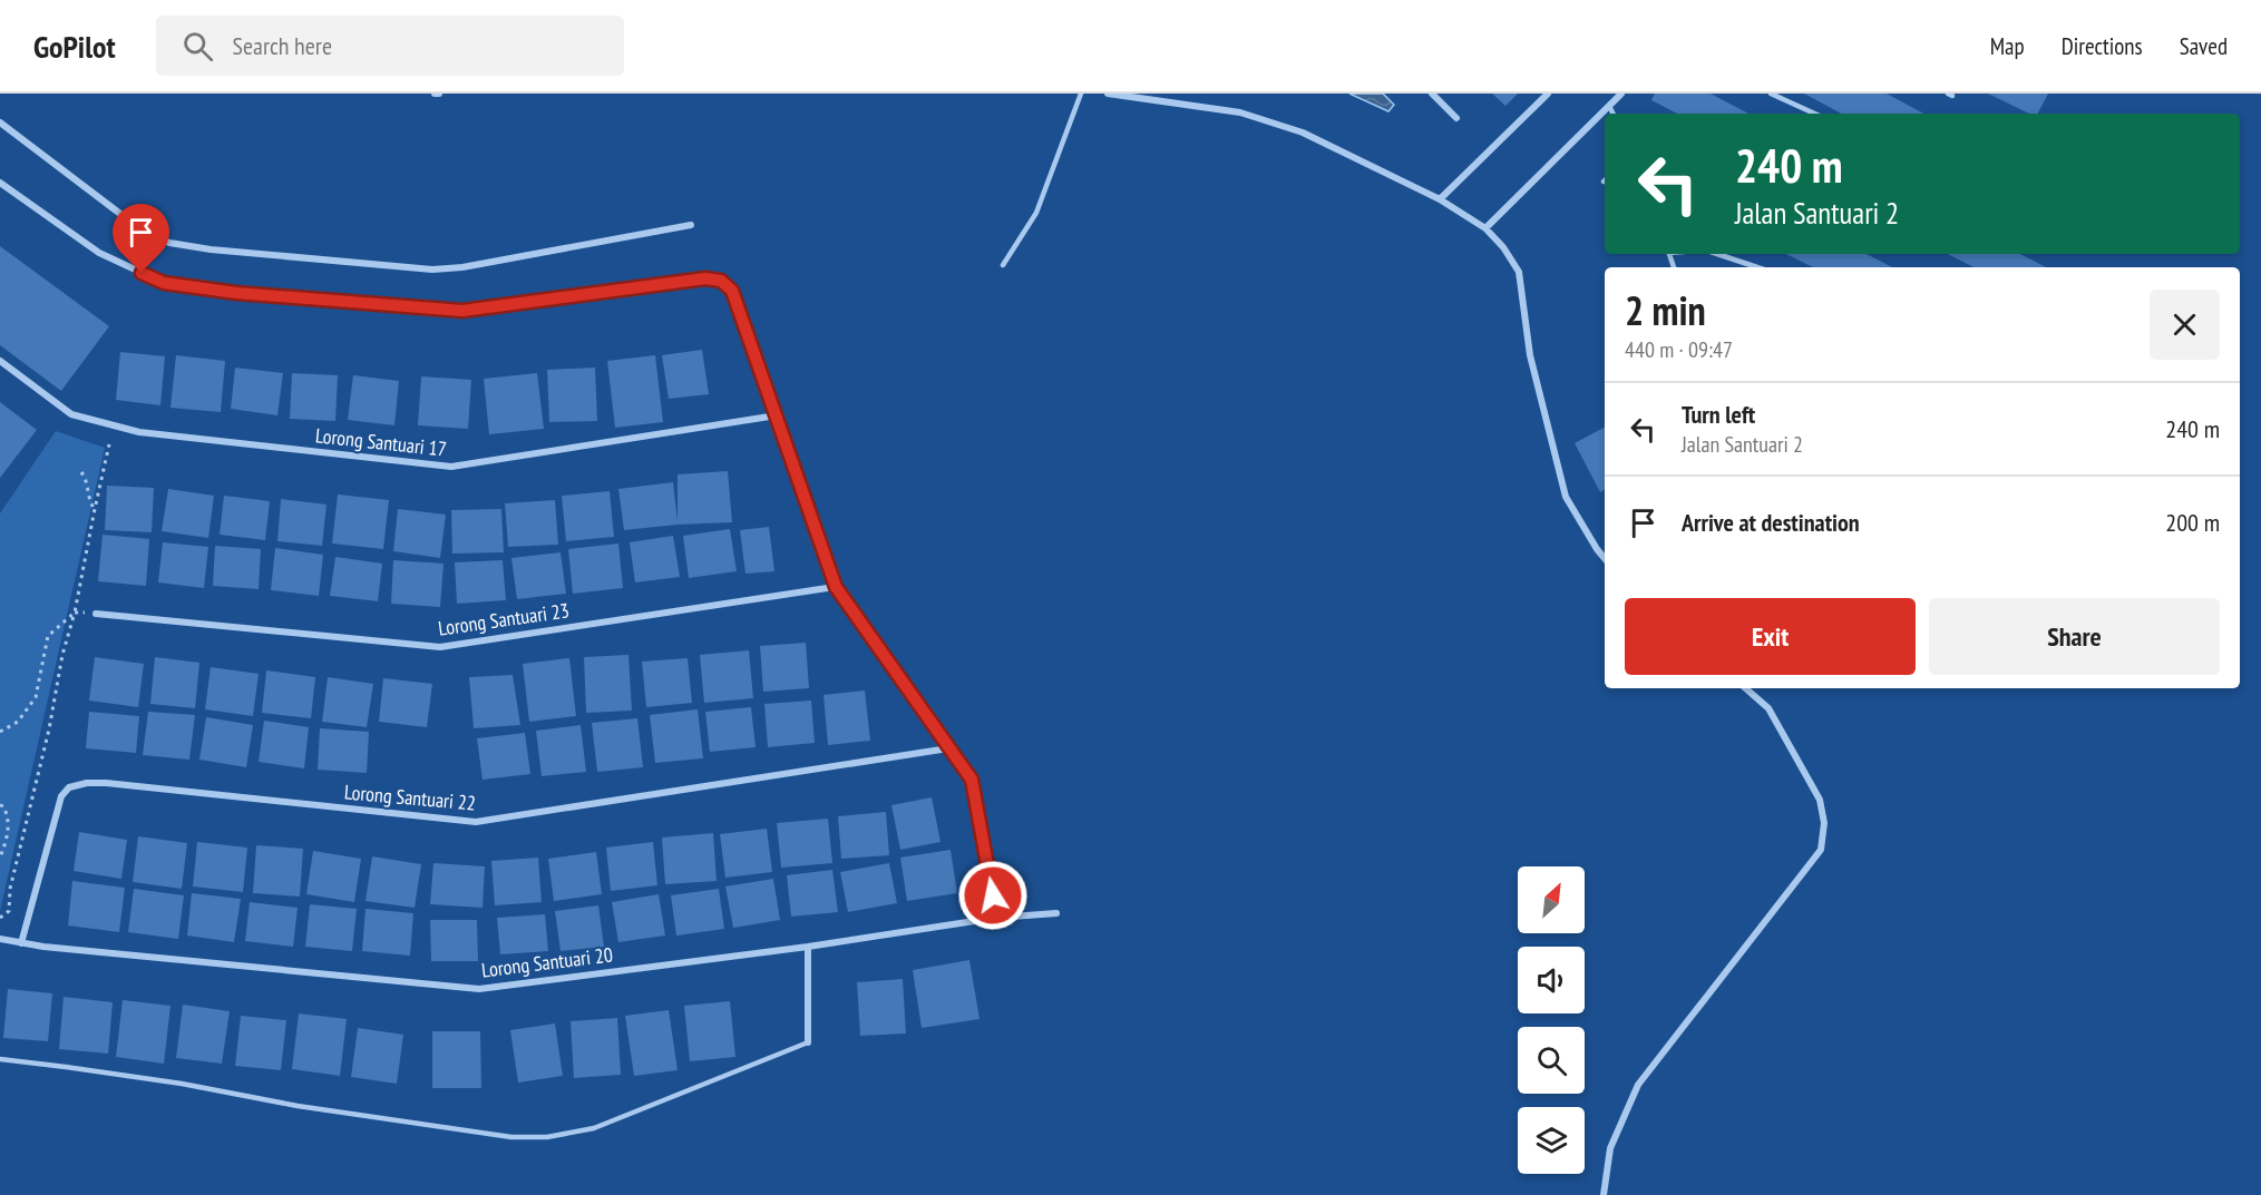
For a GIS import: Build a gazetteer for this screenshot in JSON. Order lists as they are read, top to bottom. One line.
{"streets":{"street":["Lorong Santuari 17","Lorong Santuari 23","Lorong Santuari 22","Lorong Santuari 20"]},"crossings":[["Lorong Santuari 22","Lorong Santuari 20"]],"north":"top right","page":{"header":"GoPilot","search":"Search here","nav":["Map","Directions","Saved"],"turn":["240 m","Jalan Santuari 2"],"heading":["2 min","440 m · 09:47"],"list":[{"name":"Turn left","note":"Jalan Santuari 2","value":"240 m"},{"name":"Arrive at destination","value":"200 m"}],"buttons":["Exit","Share"]}}
